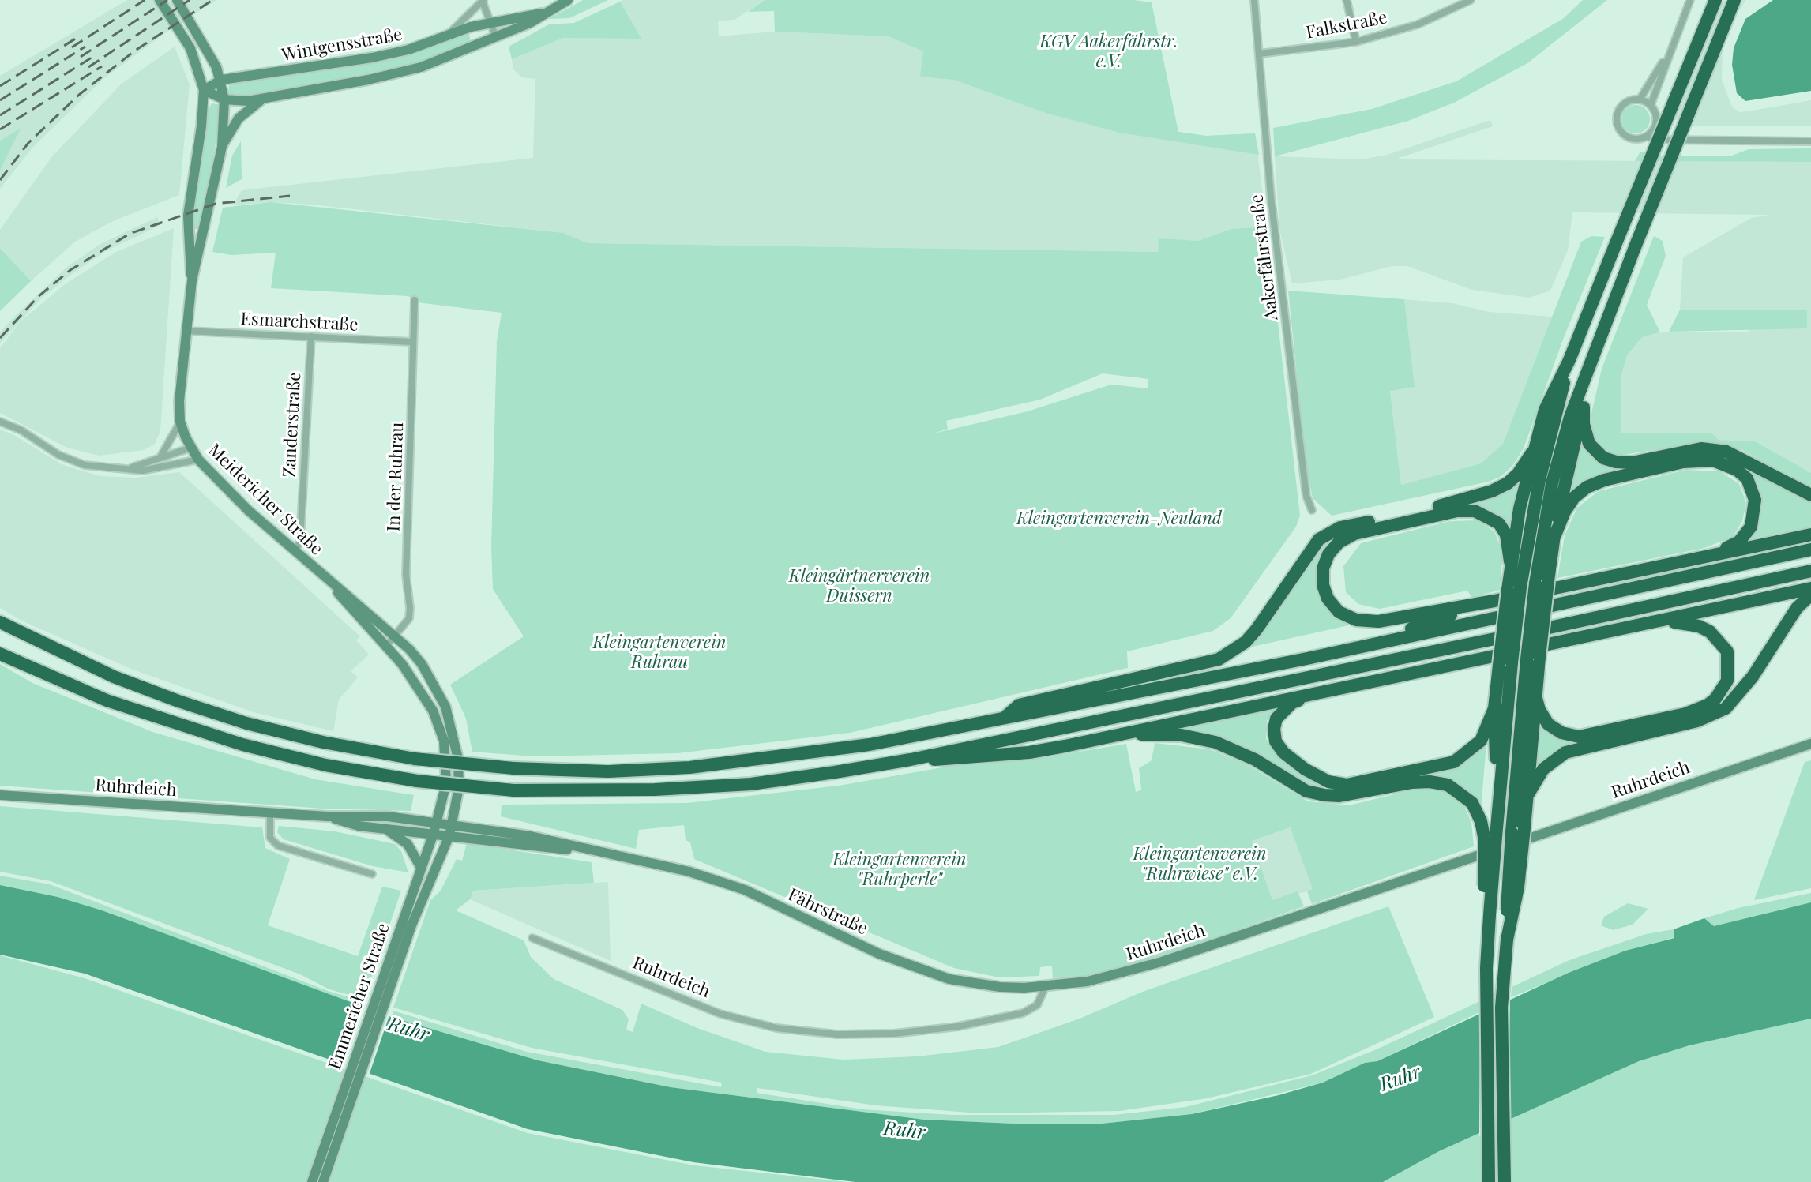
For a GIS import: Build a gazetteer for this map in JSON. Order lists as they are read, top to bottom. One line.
{"streets":{"main road":["Wintgensstraße","Meidericher Straße","Ruhrdeich","Fährstraße","Emmericher Straße"],"street":["Falkstraße","Aakerfährstraße","Esmarchstraße","Zanderstraße","In der Ruhrau"]},"crossings":[["Falkstraße","Aakerfährstraße"],["Wintgensstraße","Meidericher Straße"],["Esmarchstraße","Zanderstraße"],["Esmarchstraße","In der Ruhrau"],["Esmarchstraße","Meidericher Straße"],["Zanderstraße","Meidericher Straße"],["In der Ruhrau","Meidericher Straße"],["Meidericher Straße","Ruhrdeich"],["Meidericher Straße","Emmericher Straße"],["Ruhrdeich","Fährstraße"],["Ruhrdeich","Emmericher Straße"]],"water":["Ruhr"],"parks":["KGV Aakerfährstr. e.V.","Kleingartenverein-Neuland","Kleingärtnerverein Duissern","Kleingartenverein Ruhrau","Kleingartenverein \"Ruhrwiese\" e.V.","Kleingartenverein \"Ruhrperle\""]}
